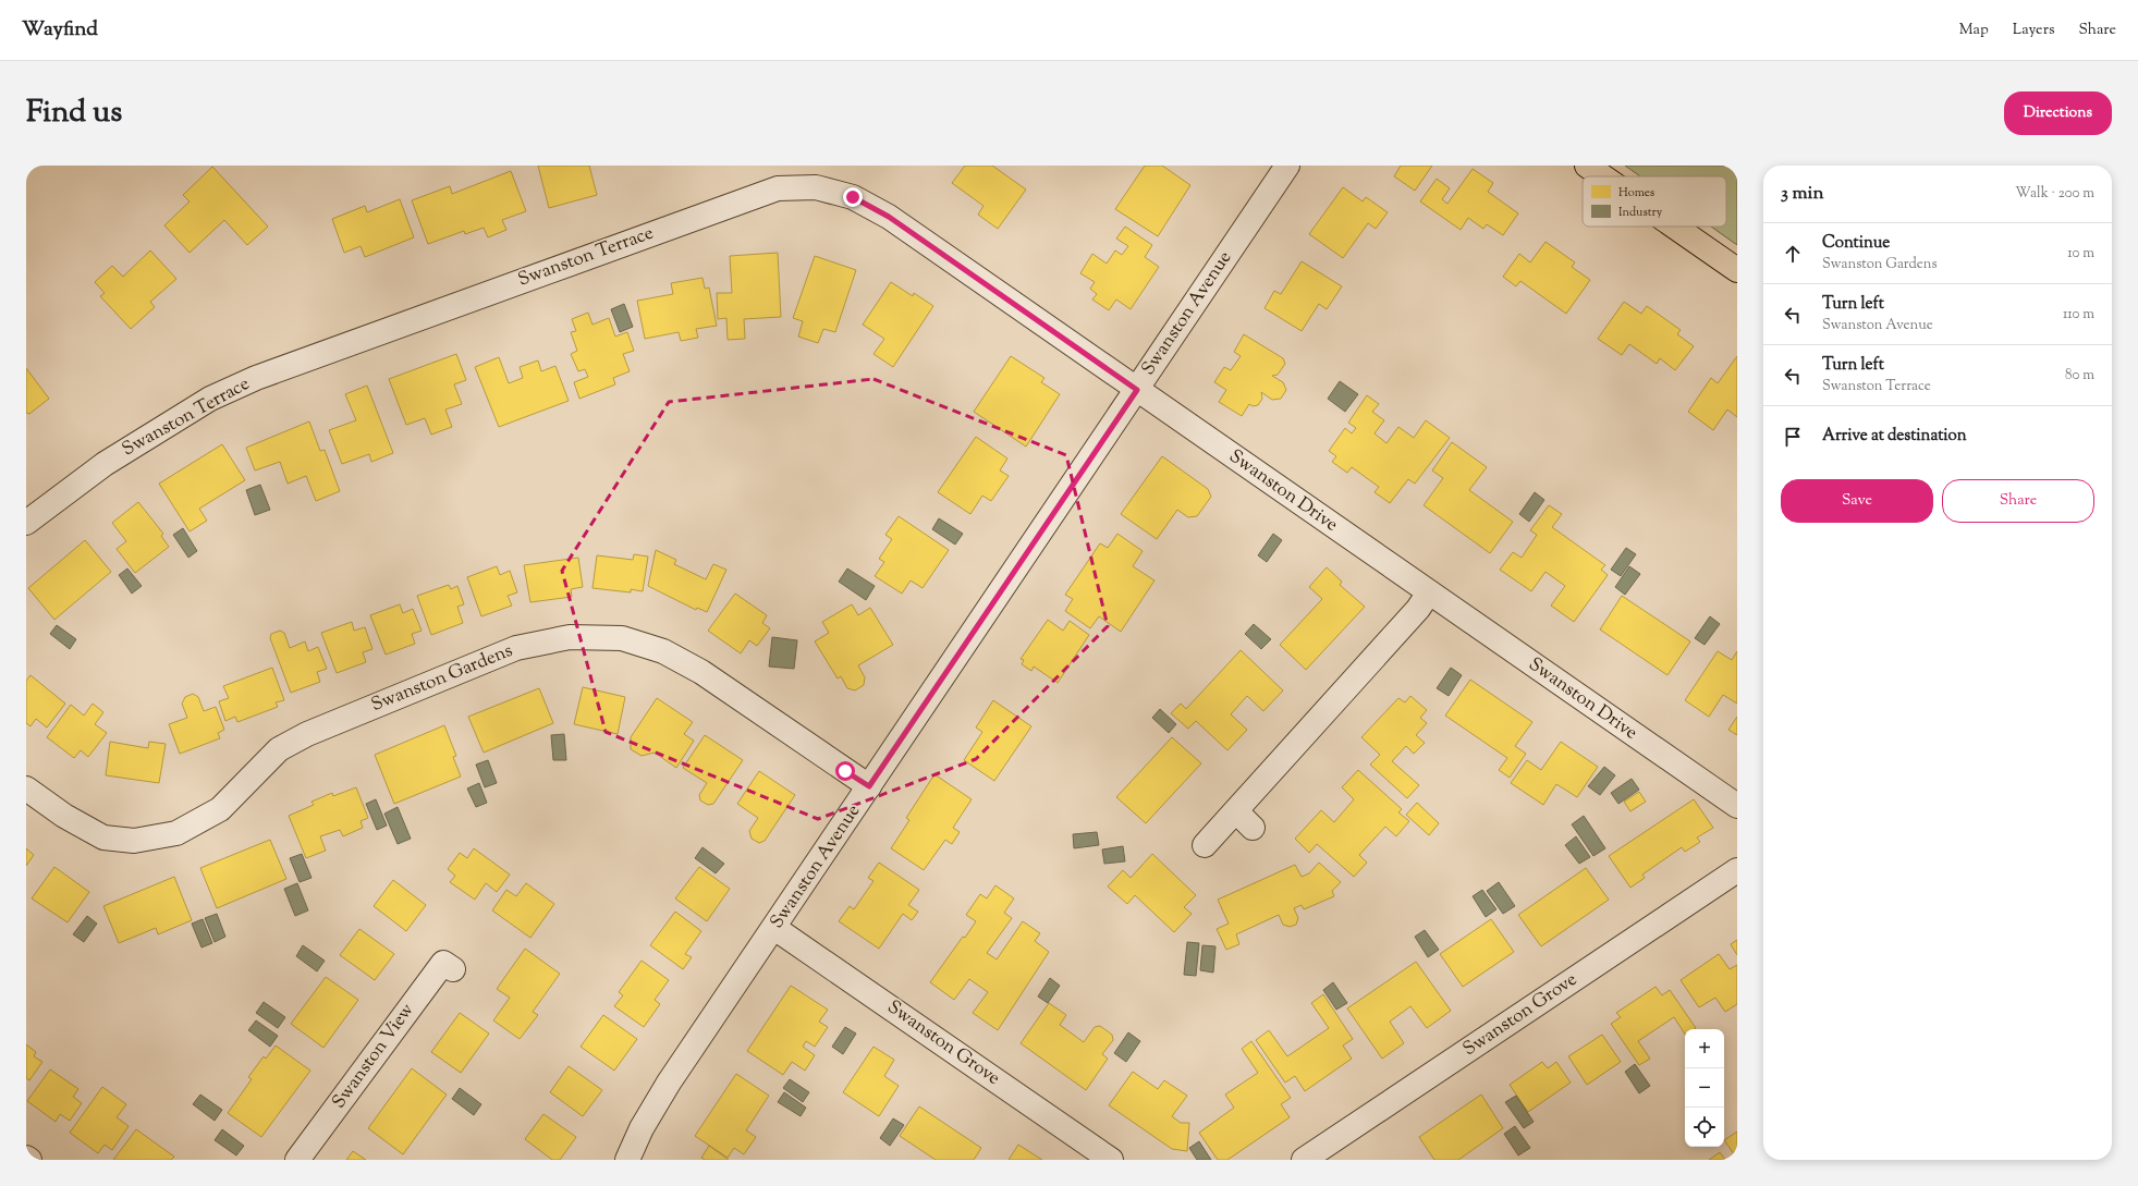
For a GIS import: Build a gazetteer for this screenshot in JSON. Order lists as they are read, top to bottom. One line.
{"streets":{"street":["Swanston Terrace","Swanston Avenue","Swanston Drive","Swanston Gardens","Swanston Grove","Swanston View"]},"crossings":[["Swanston Terrace","Swanston Avenue"],["Swanston Terrace","Swanston Drive"],["Swanston Avenue","Swanston Drive"],["Swanston Avenue","Swanston Gardens"],["Swanston Avenue","Swanston Grove"]],"legend":["Homes","Industry"],"page":{"header":"Wayfind","nav":["Map","Layers","Share"],"title":"Find us","buttons":["Directions",["Save","Share"]],"heading":["3 min","Walk · 200 m"],"list":[["Continue","Swanston Gardens","10 m"],["Turn left","Swanston Avenue","110 m"],["Turn left","Swanston Terrace","80 m"],"Arrive at destination"],"map_buttons":["+","−"]}}
